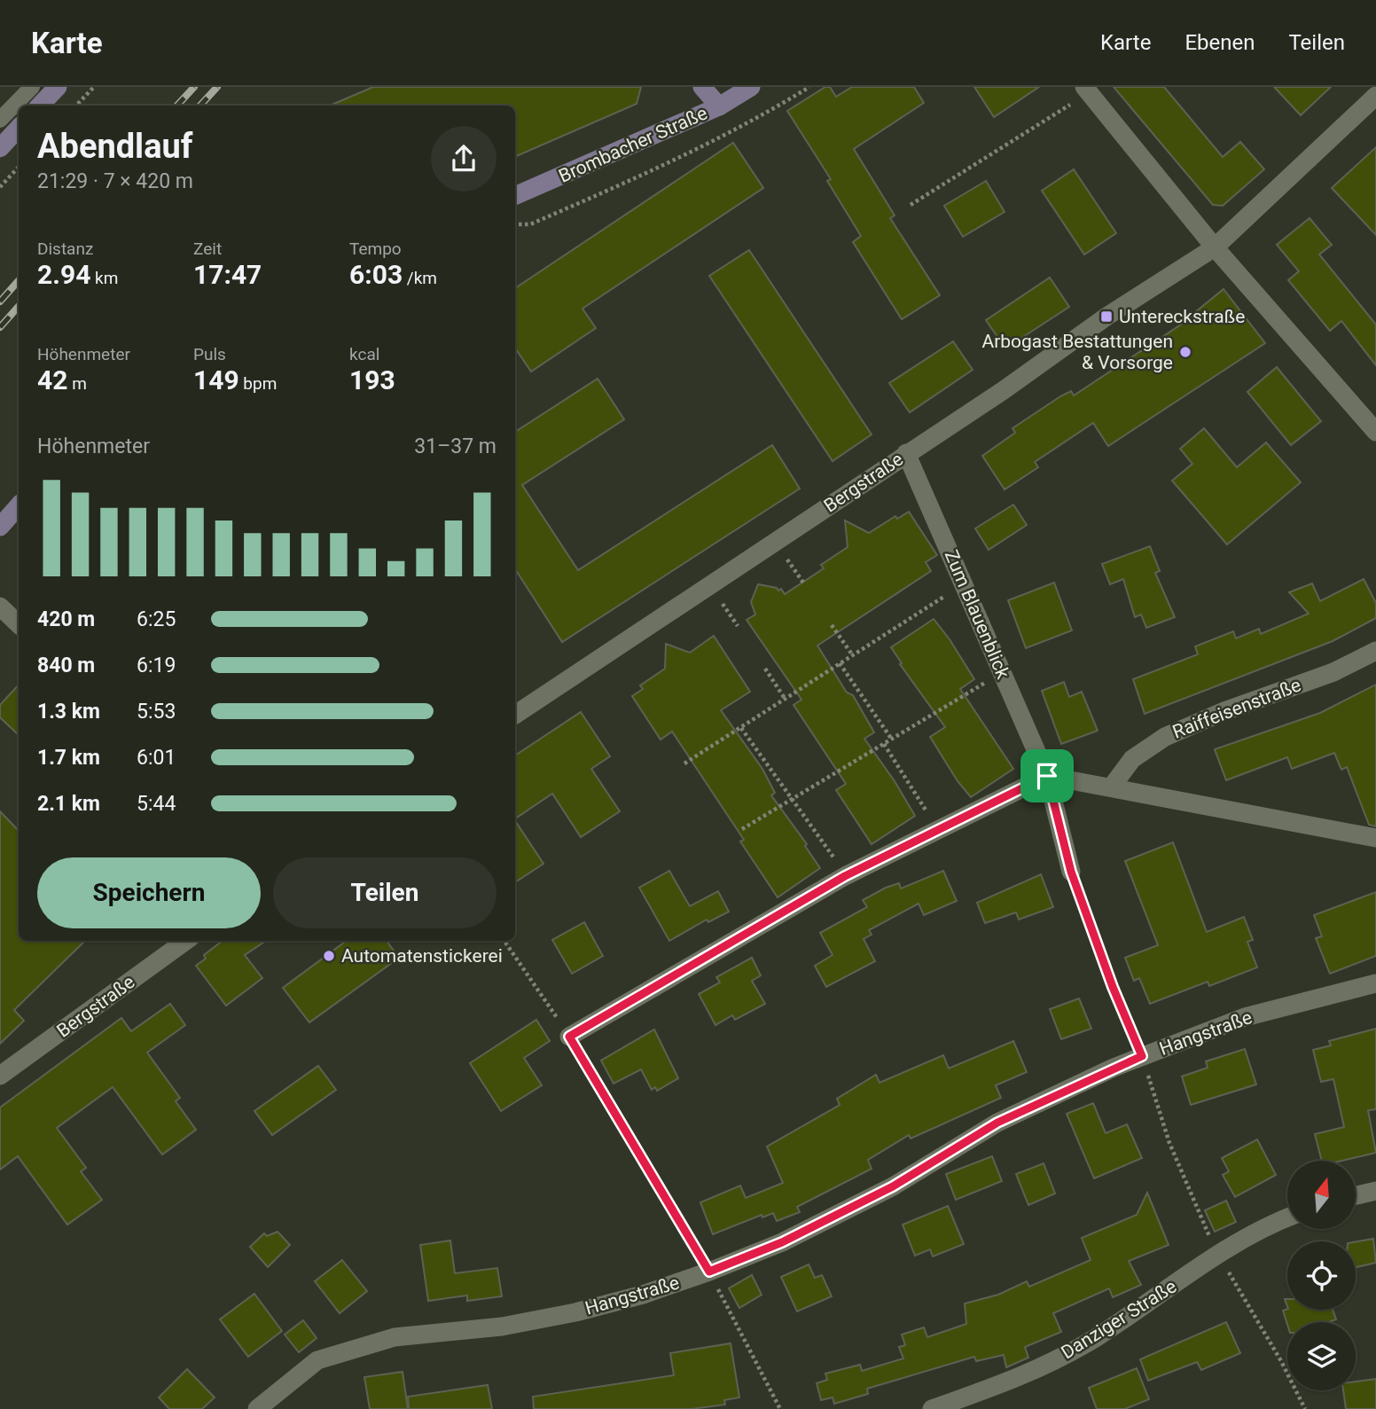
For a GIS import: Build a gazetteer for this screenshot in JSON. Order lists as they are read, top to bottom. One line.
{"streets":{"main road":["Brombacher Straße"],"street":["Bergstraße","Zum Blauenblick","Raiffeisenstraße","Hangstraße","Danziger Straße"]},"crossings":[["Bergstraße","Zum Blauenblick"]],"places":{"transit":["Untereckstraße"],"other":["Arbogast Bestattungen & Vorsorge","Automatenstickerei"]},"north":"top","page":{"header":"Karte","nav":["Karte","Ebenen","Teilen"],"heading":["Abendlauf","21:29 · 7 × 420 m"],"stats":[["Distanz","2.94 km"],["Zeit","17:47"],["Tempo","6:03 /km"],["Höhenmeter","42 m"],["Puls","149 bpm"],["kcal","193"]],"chart":["Höhenmeter","31–37 m"],"list":[{"name":"420 m","note":"6:25"},{"name":"840 m","note":"6:19"},{"name":"1.3 km","note":"5:53"},{"name":"1.7 km","note":"6:01"},{"name":"2.1 km","note":"5:44"}],"buttons":["Speichern","Teilen"]}}
